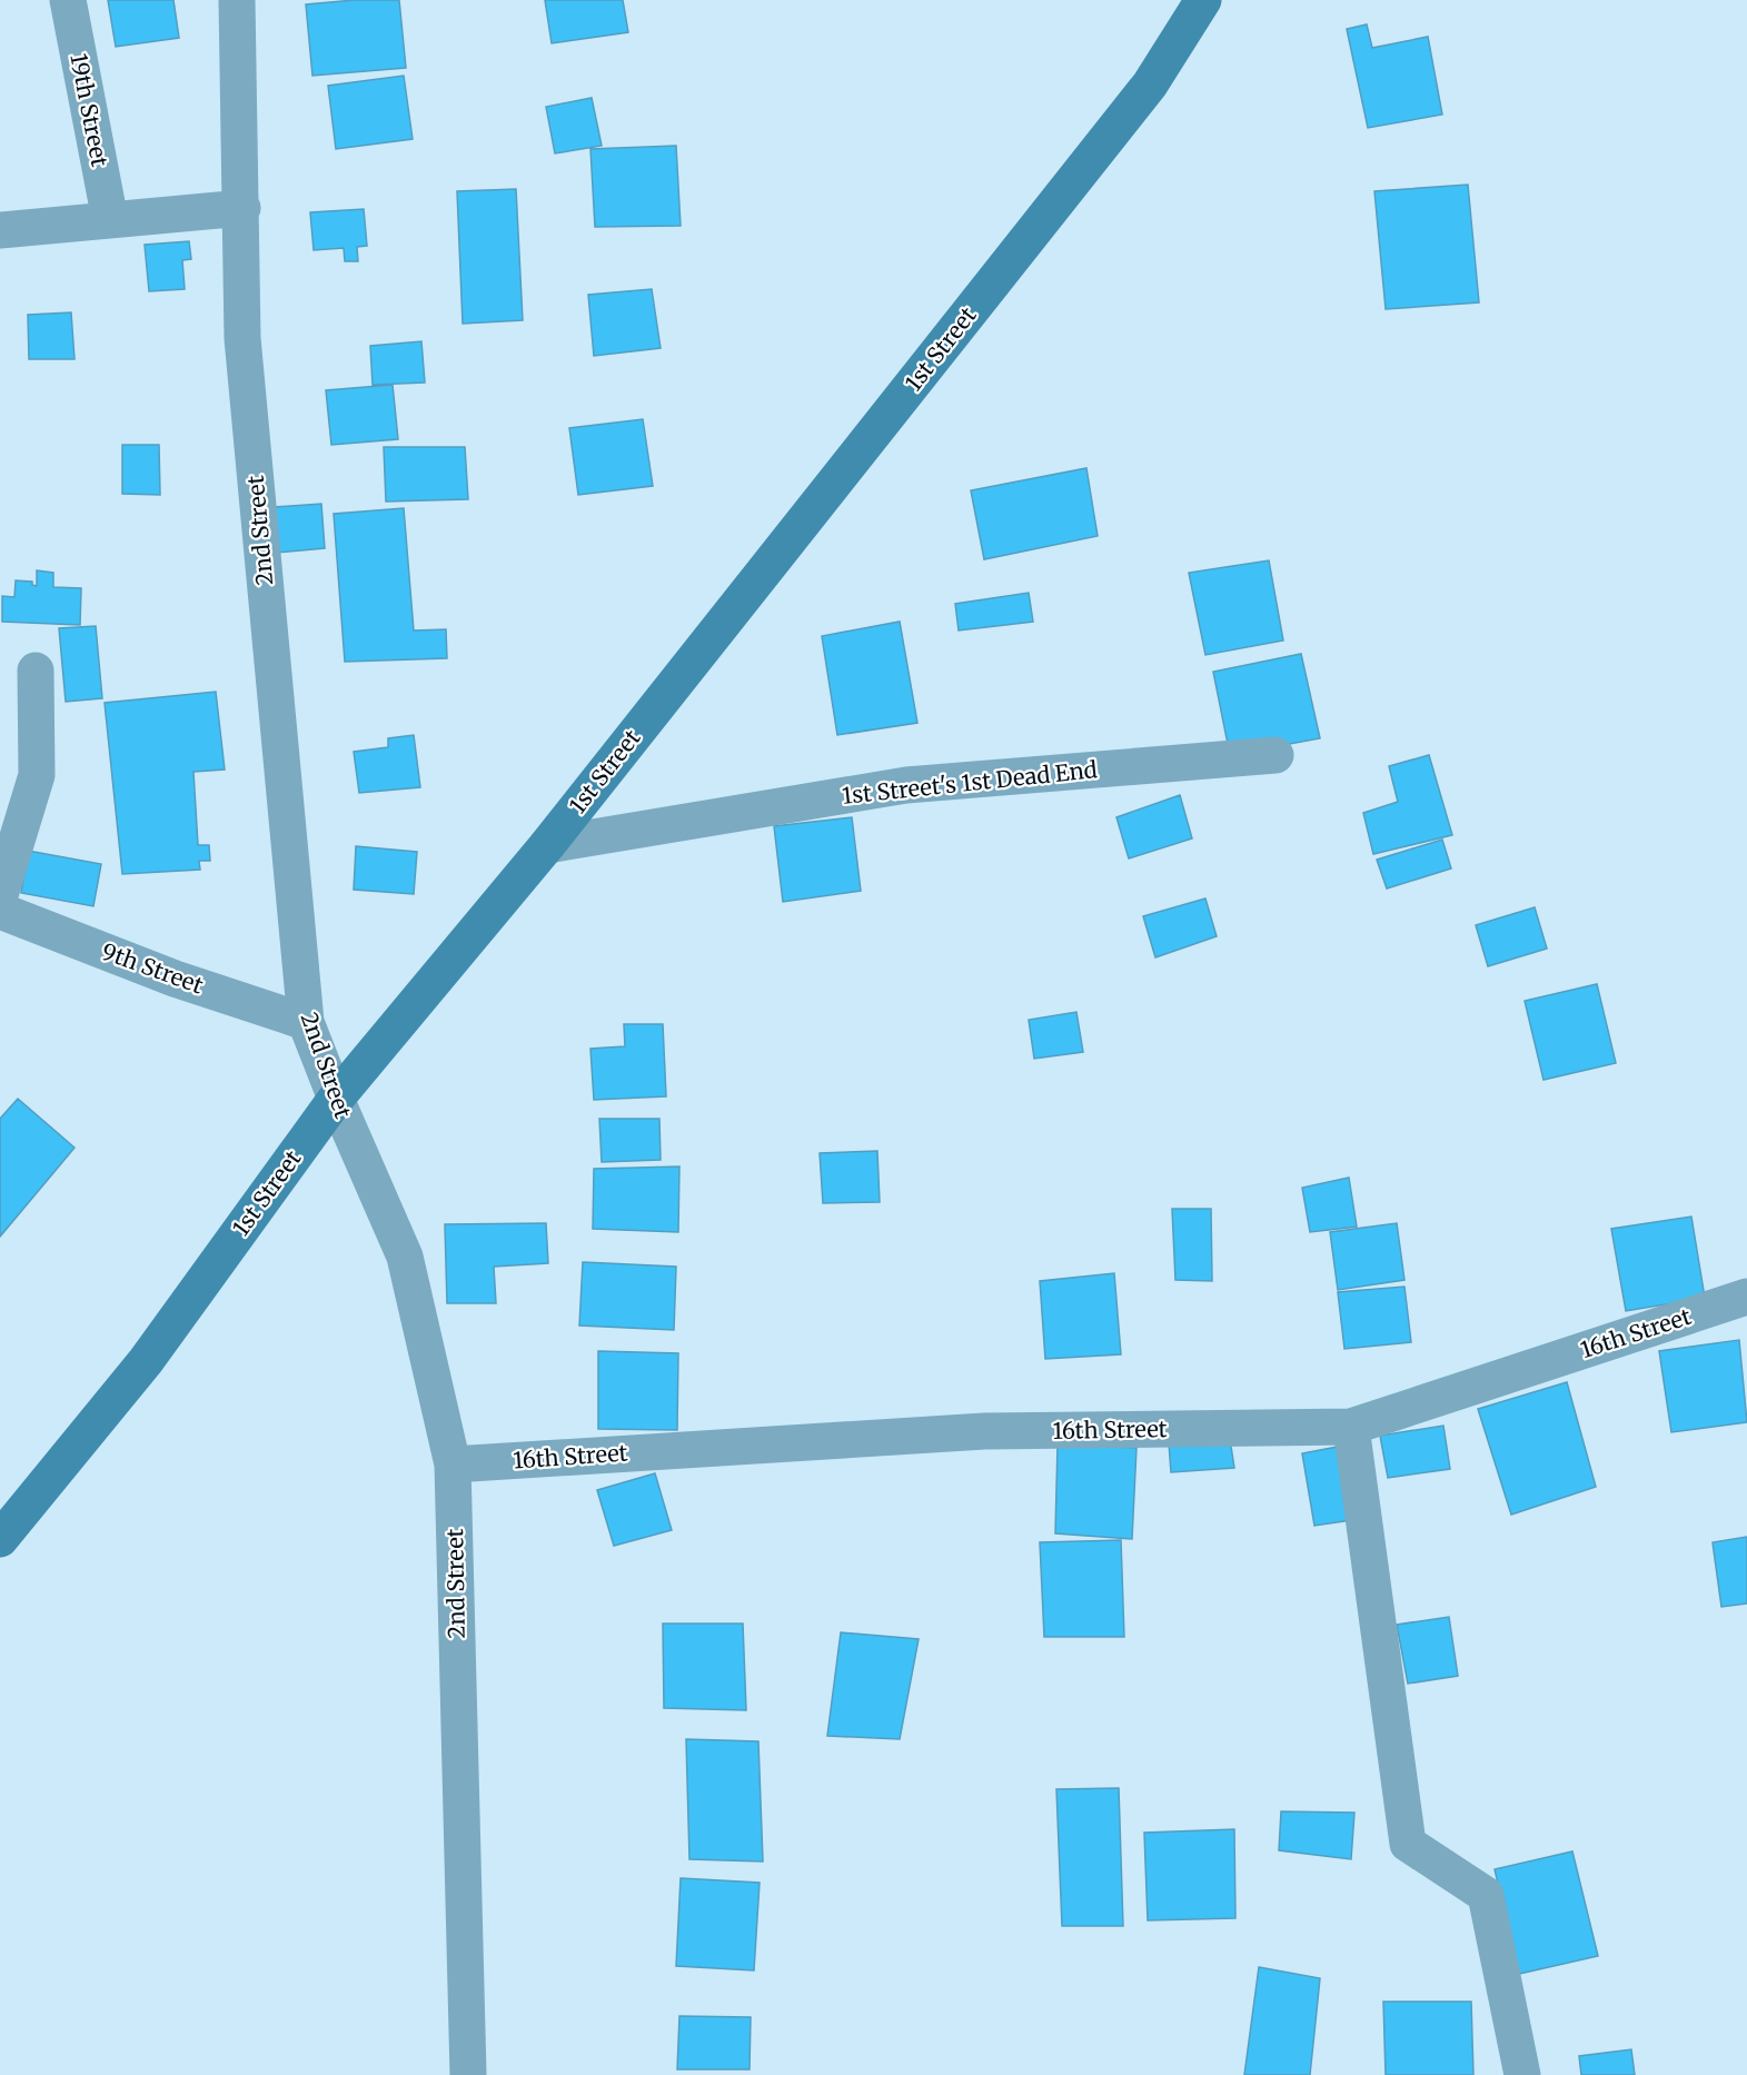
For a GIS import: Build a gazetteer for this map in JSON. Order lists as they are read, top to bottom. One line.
{"streets":{"main road":["1st Street"],"street":["19th Street","2nd Street","1st Street's 1st Dead End","9th Street","16th Street"]},"crossings":[["1st Street","2nd Street"],["1st Street","1st Street's 1st Dead End"],["2nd Street","9th Street"],["2nd Street","16th Street"]]}
